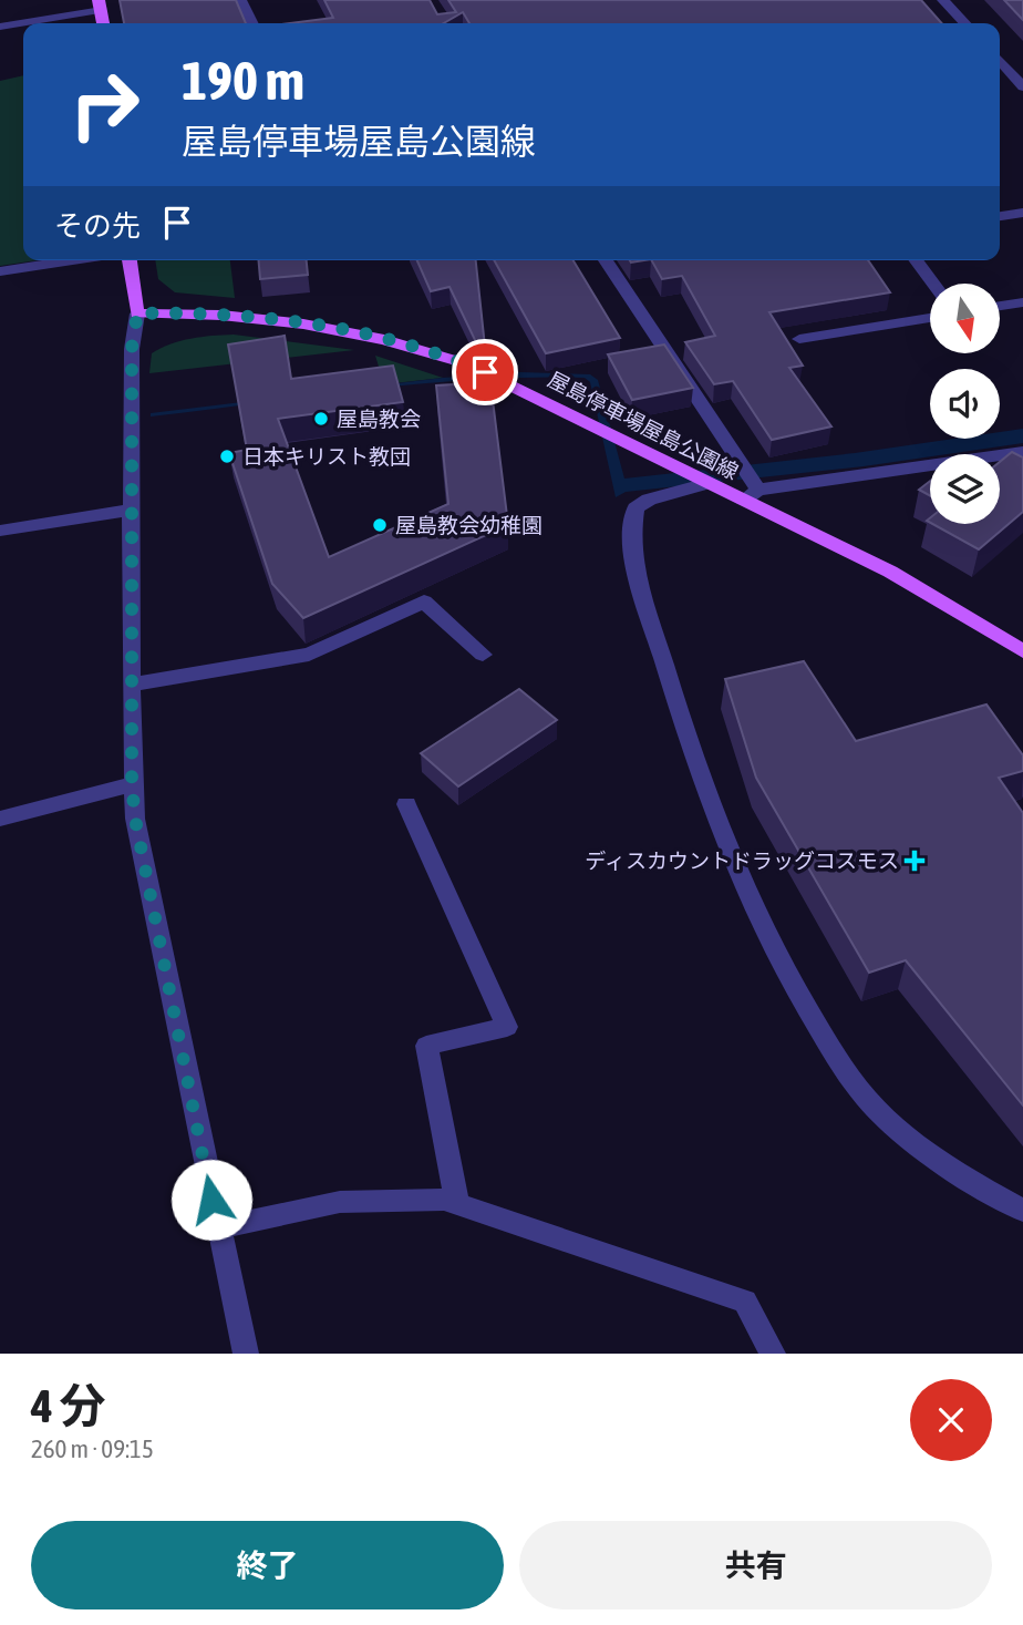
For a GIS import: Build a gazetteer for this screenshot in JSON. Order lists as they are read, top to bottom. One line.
{"streets":{"main road":["屋島停車場屋島公園線"]},"places":{"other":["屋島教会","日本キリスト教団","屋島教会幼稚園"],"health":["ディスカウントドラッグコスモス"]},"north":"bottom","page":{"turn":["190 m","屋島停車場屋島公園線"],"then":"その先","heading":["4 分","260 m · 09:15"],"buttons":["終了","共有"]}}
